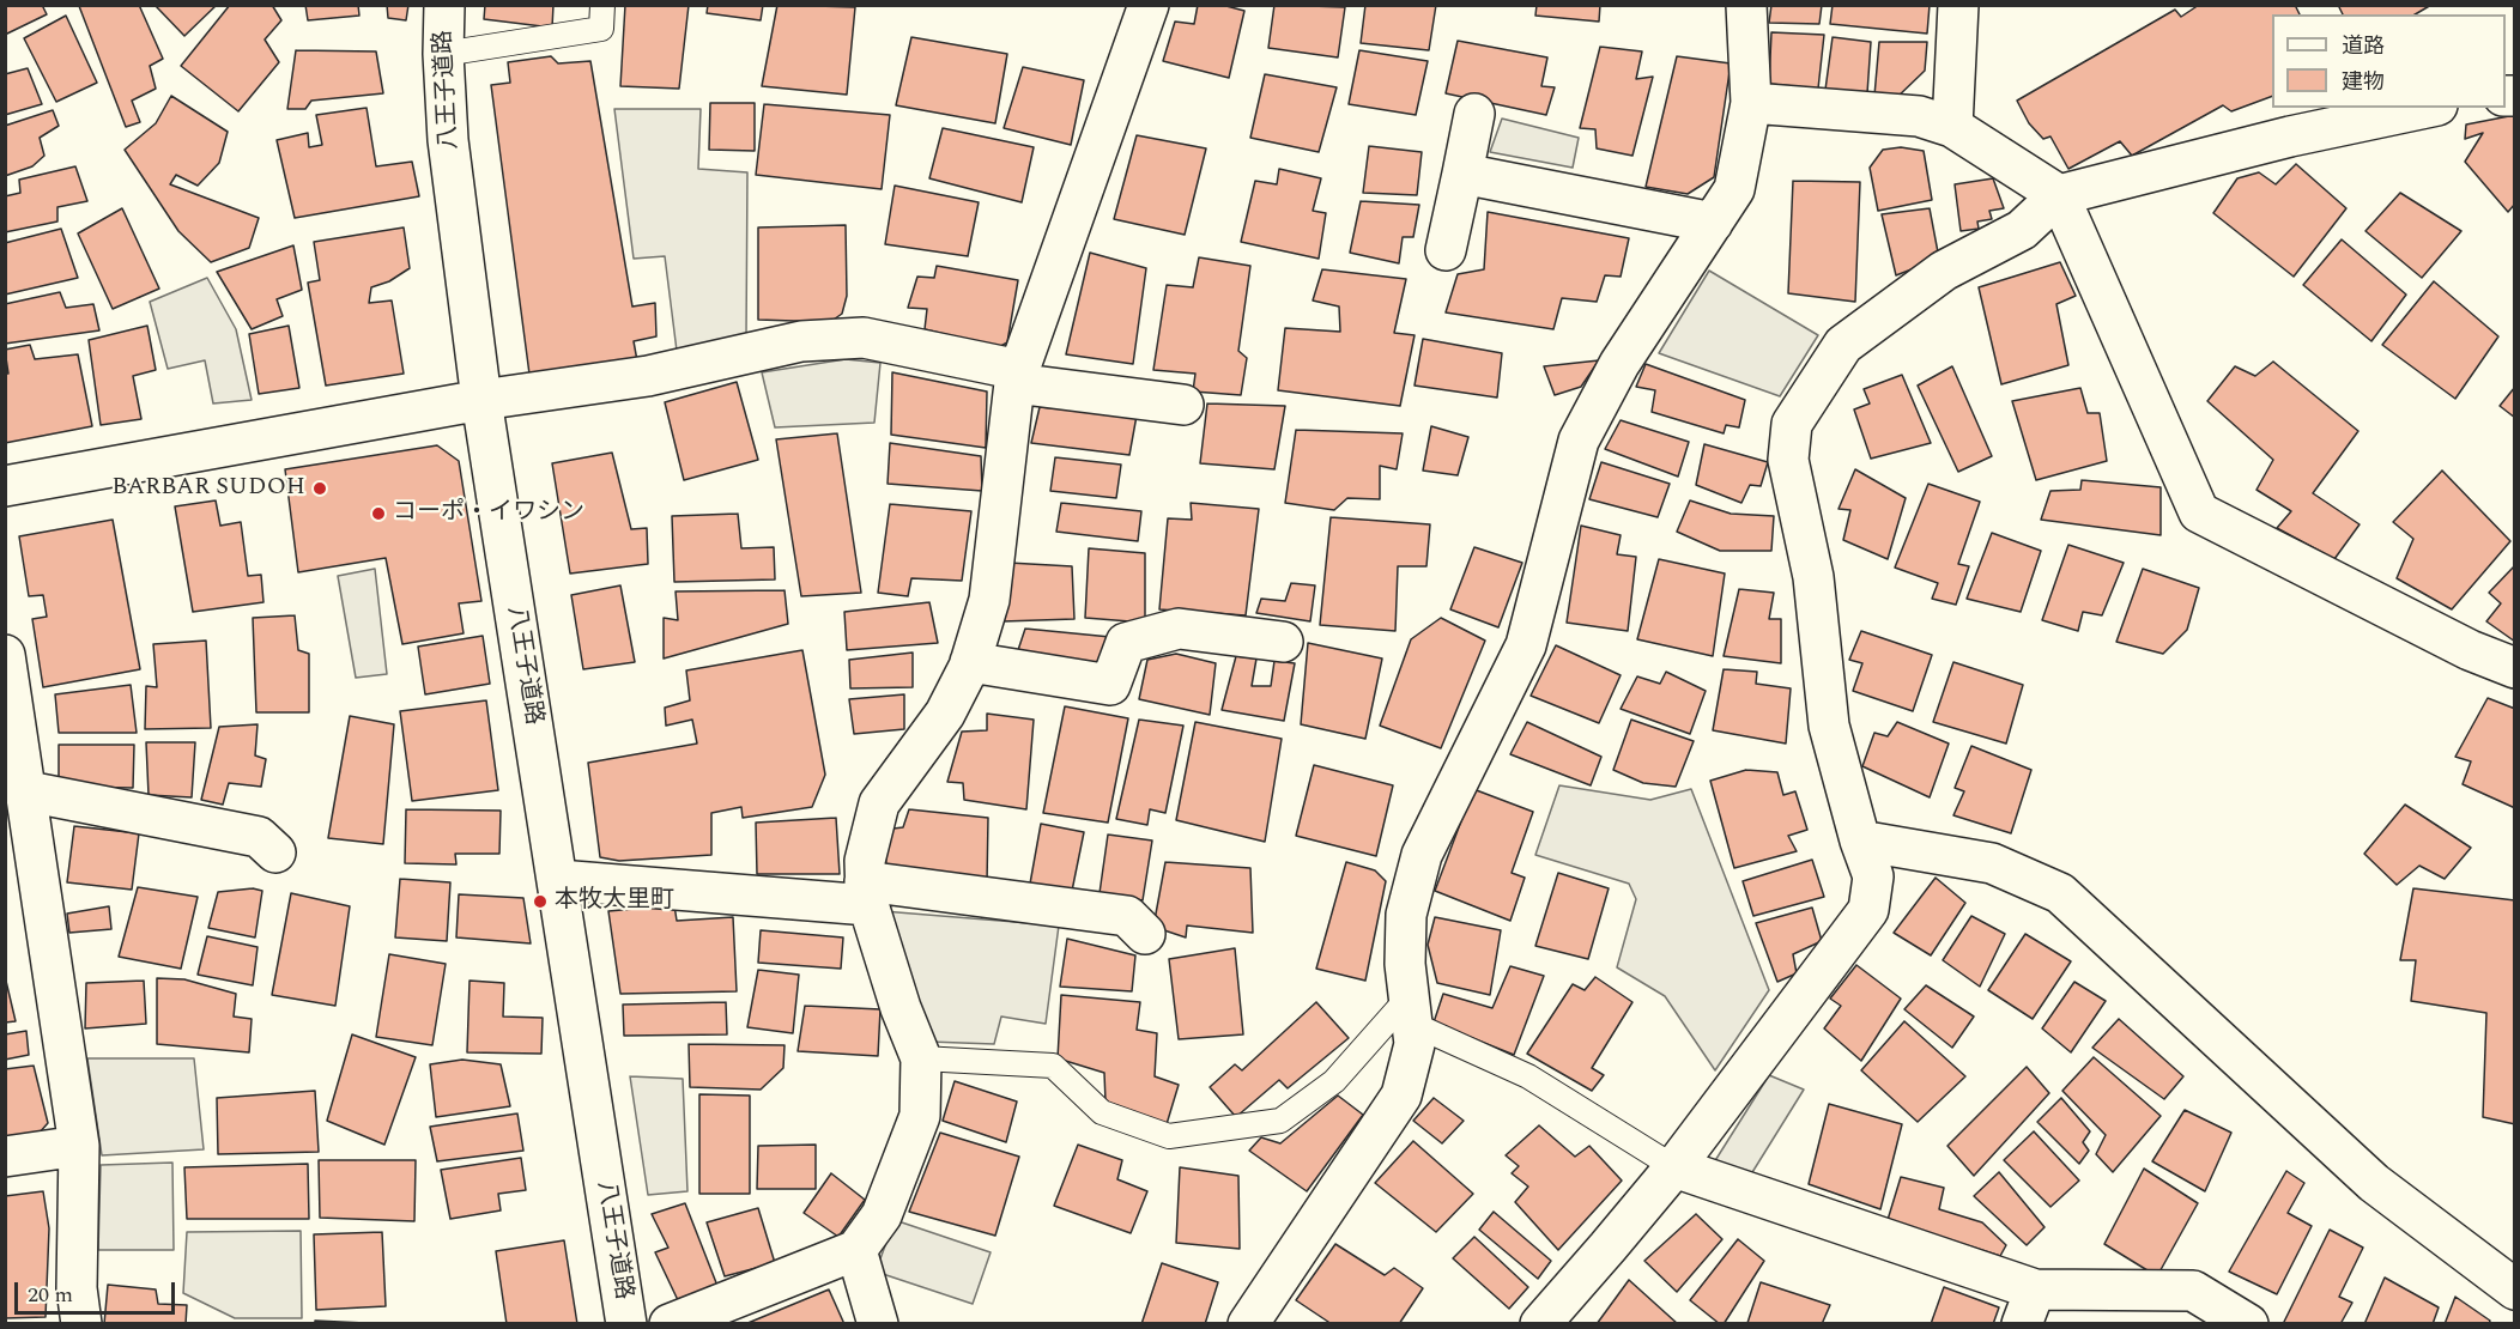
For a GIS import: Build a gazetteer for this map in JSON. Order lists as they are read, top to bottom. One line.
{"streets":{"street":["八王子道路"]},"places":["BARBAR SUDOH","コーポ・イワシン","本牧大里町"],"legend":["道路","建物"],"scale_bar":"20 m"}
